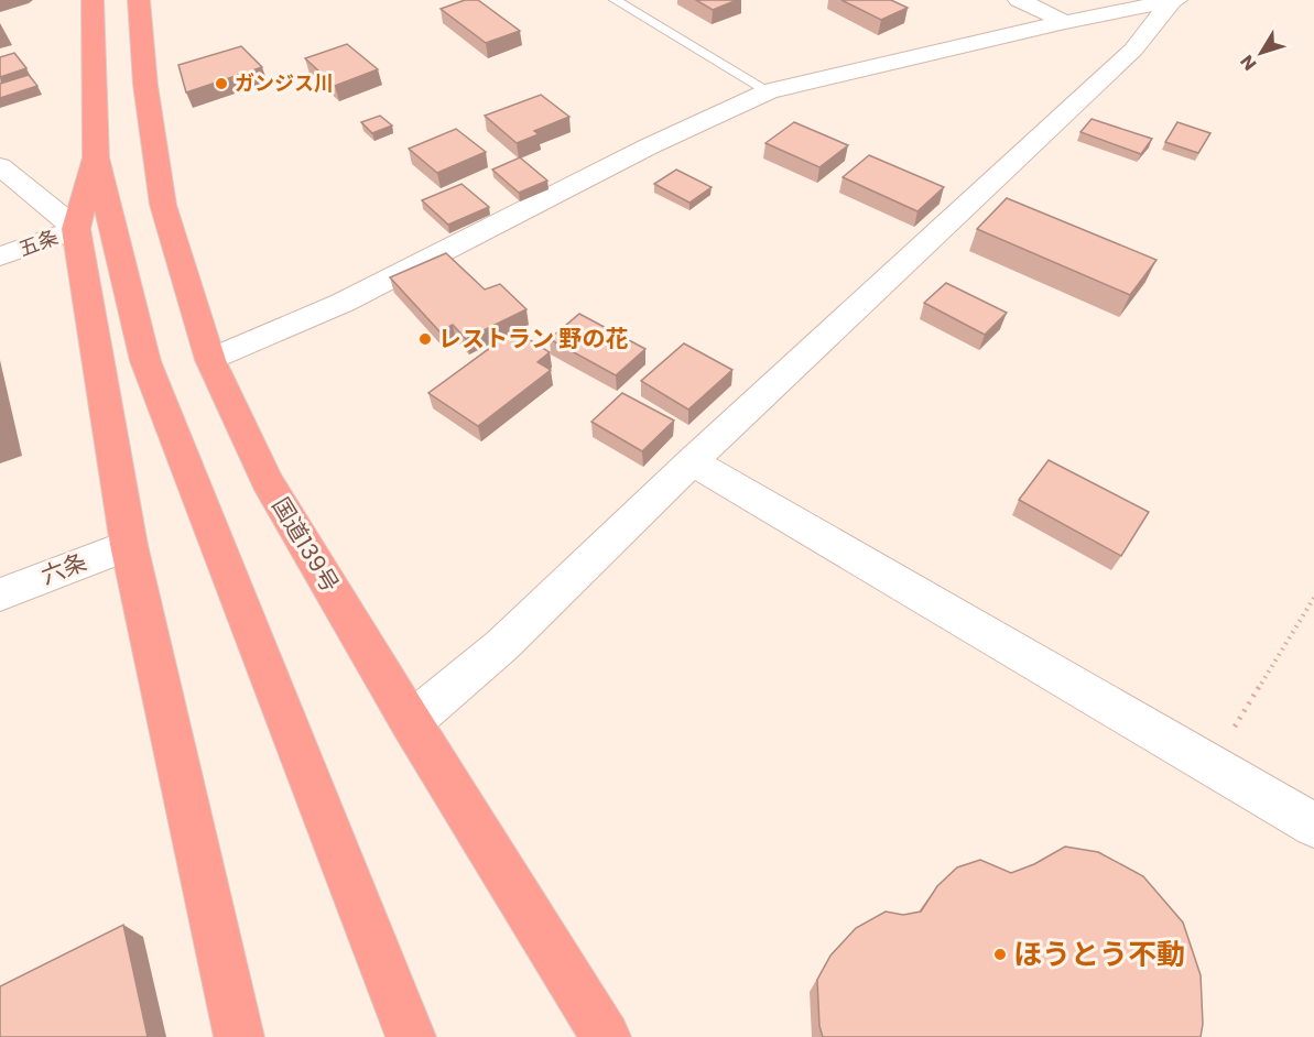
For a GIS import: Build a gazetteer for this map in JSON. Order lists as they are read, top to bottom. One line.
{"streets":{"highway":["国道139号"],"street":["五条","六条"]},"places":["ガンジス川","レストラン 野の花","ほうとう不動"],"north":"bottom left"}
